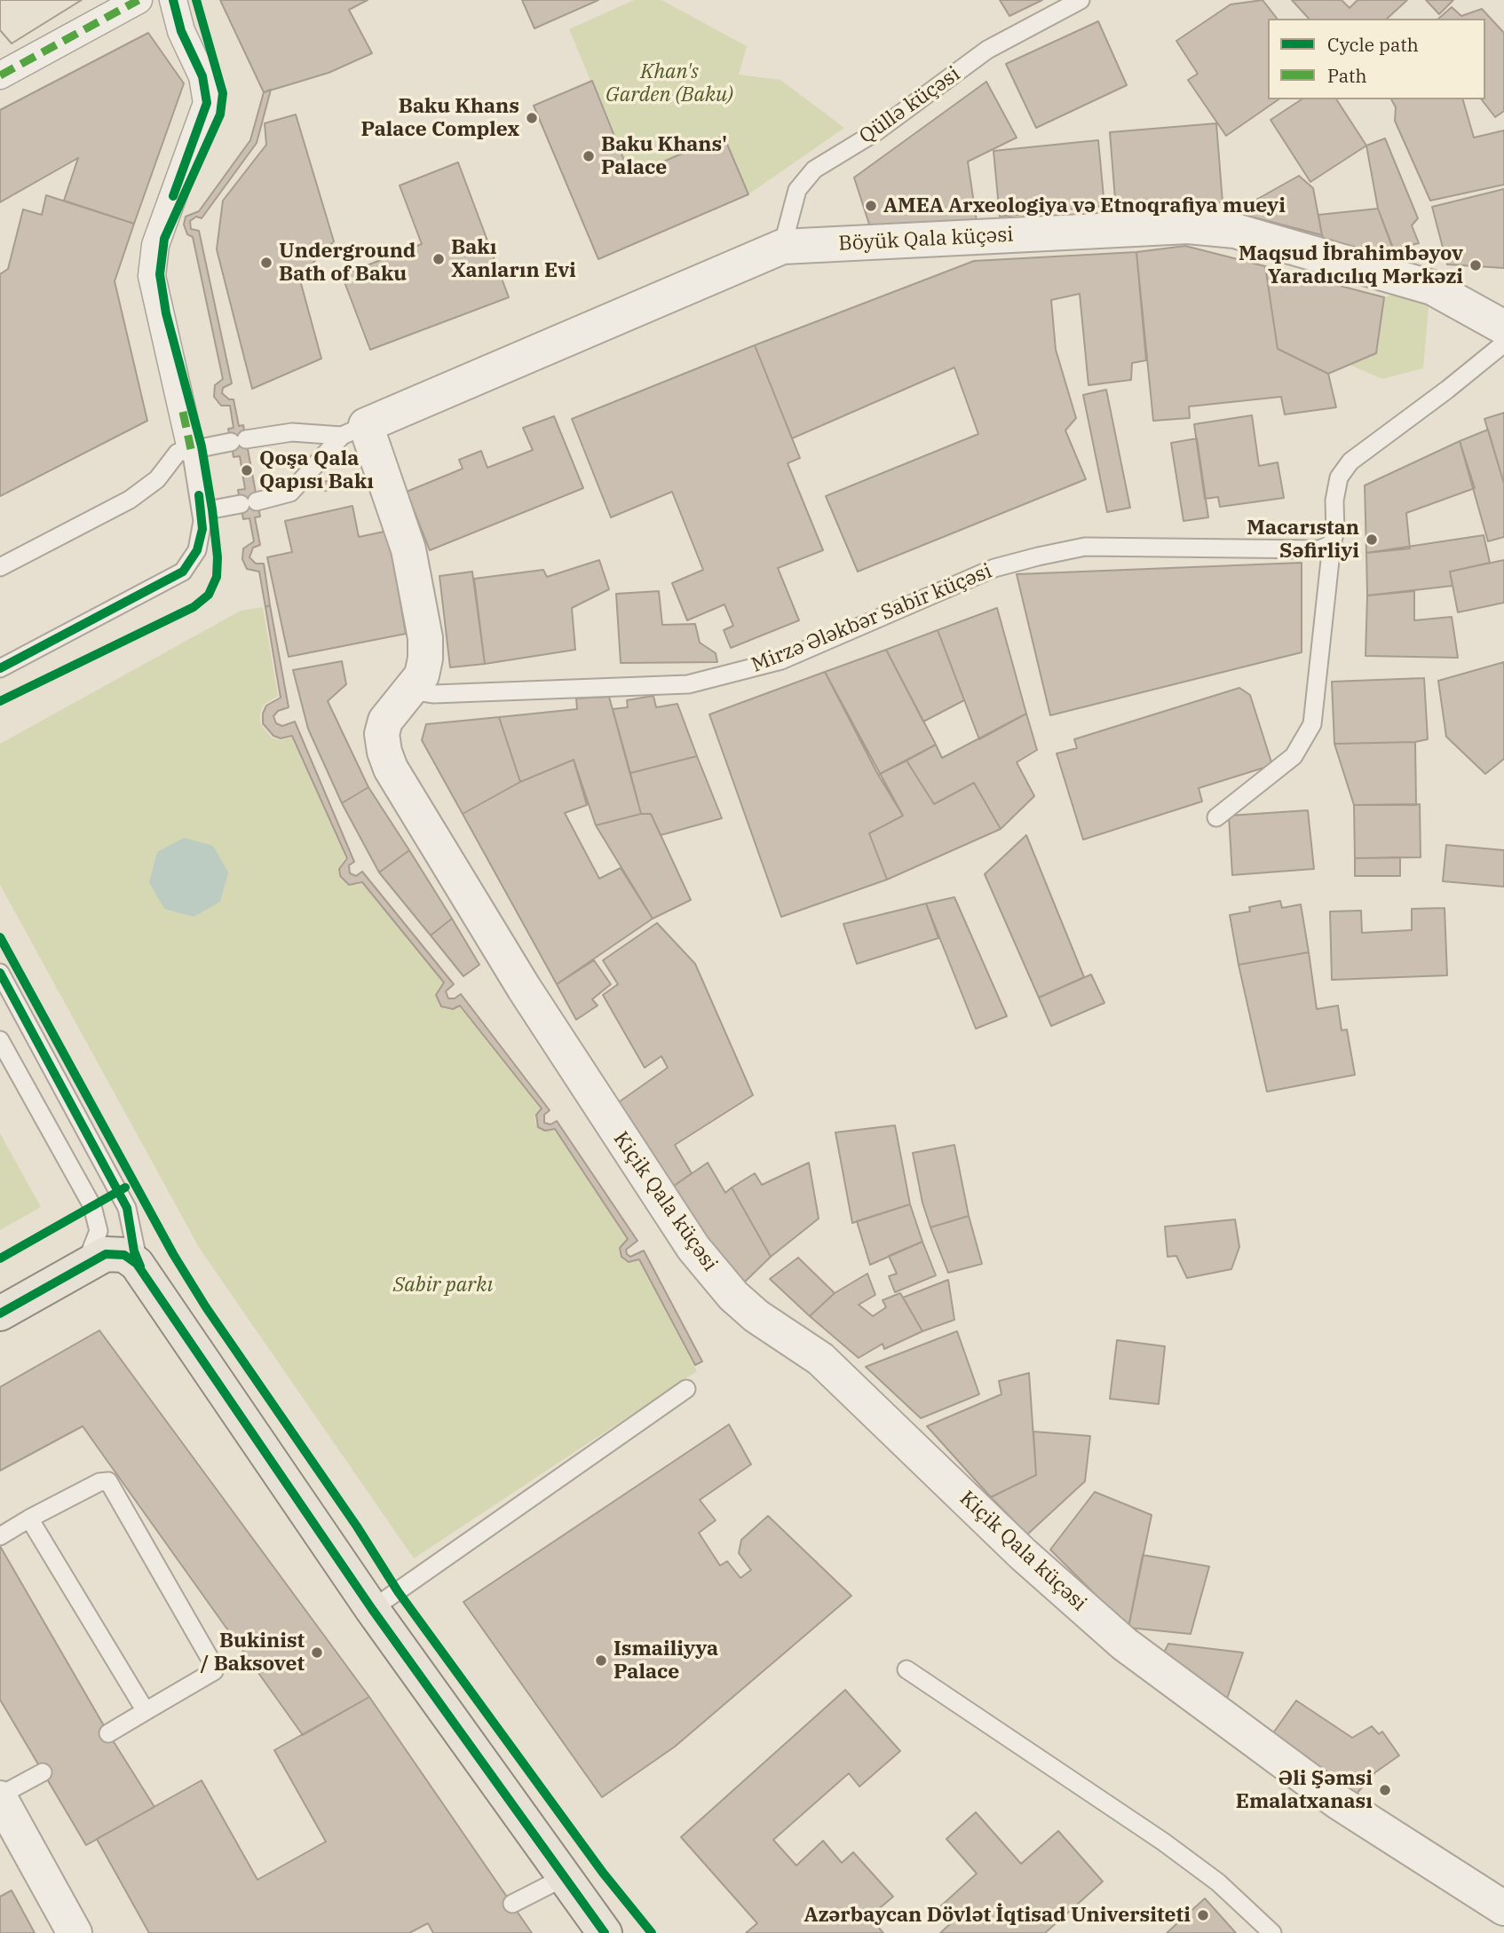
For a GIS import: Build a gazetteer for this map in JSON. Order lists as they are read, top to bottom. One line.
{"streets":{"street":["Böyük Qala küçəsi","Kiçik Qala küçəsi"],"lane":["Qüllə küçəsi","Mirzə Ələkbər Sabir küçəsi"]},"crossings":[["Qüllə küçəsi","Böyük Qala küçəsi"],["Böyük Qala küçəsi","Kiçik Qala küçəsi"],["Mirzə Ələkbər Sabir küçəsi","Kiçik Qala küçəsi"]],"parks":["Khan's Garden (Baku)","Sabir parkı"],"places":["Baku Khans Palace Complex","Baku Khans' Palace","AMEA Arxeologiya və Etnoqrafiya mueyi","Bakı Xanların Evi","Underground Bath of Baku","Maqsud İbrahimbəyov Yaradıcılıq Mərkəzi","Qoşa Qala Qapısı Bakı","Macarıstan Səfirliyi","Bukinist / Baksovet","Ismailiyya Palace","Əli Şəmsi Emalatxanası","Azərbaycan Dövlət İqtisad Universiteti"],"legend":["Cycle path","Path"]}
